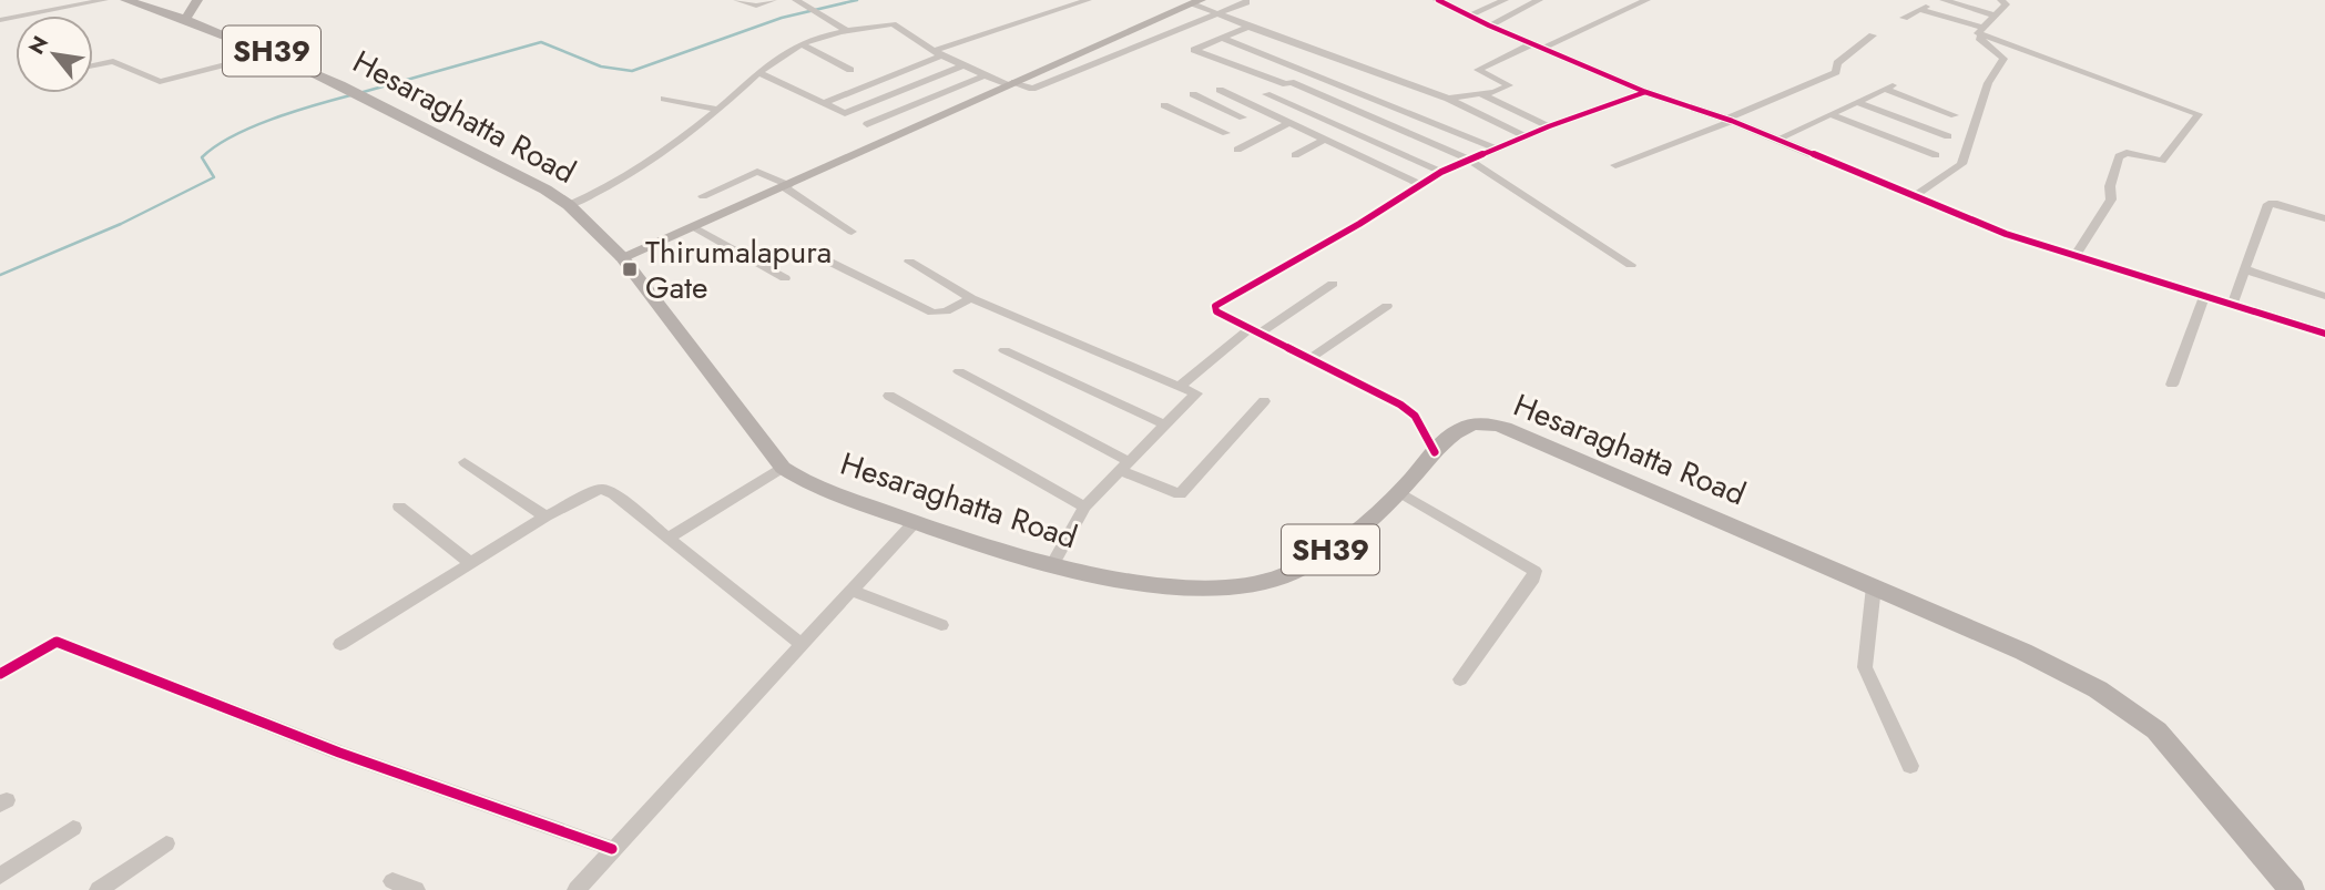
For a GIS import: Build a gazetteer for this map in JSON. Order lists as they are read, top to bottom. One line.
{"streets":{"main road":["SH39","Hesaraghatta Road"]},"places":{"transit":["Thirumalapura Gate"]},"north":"top left"}
